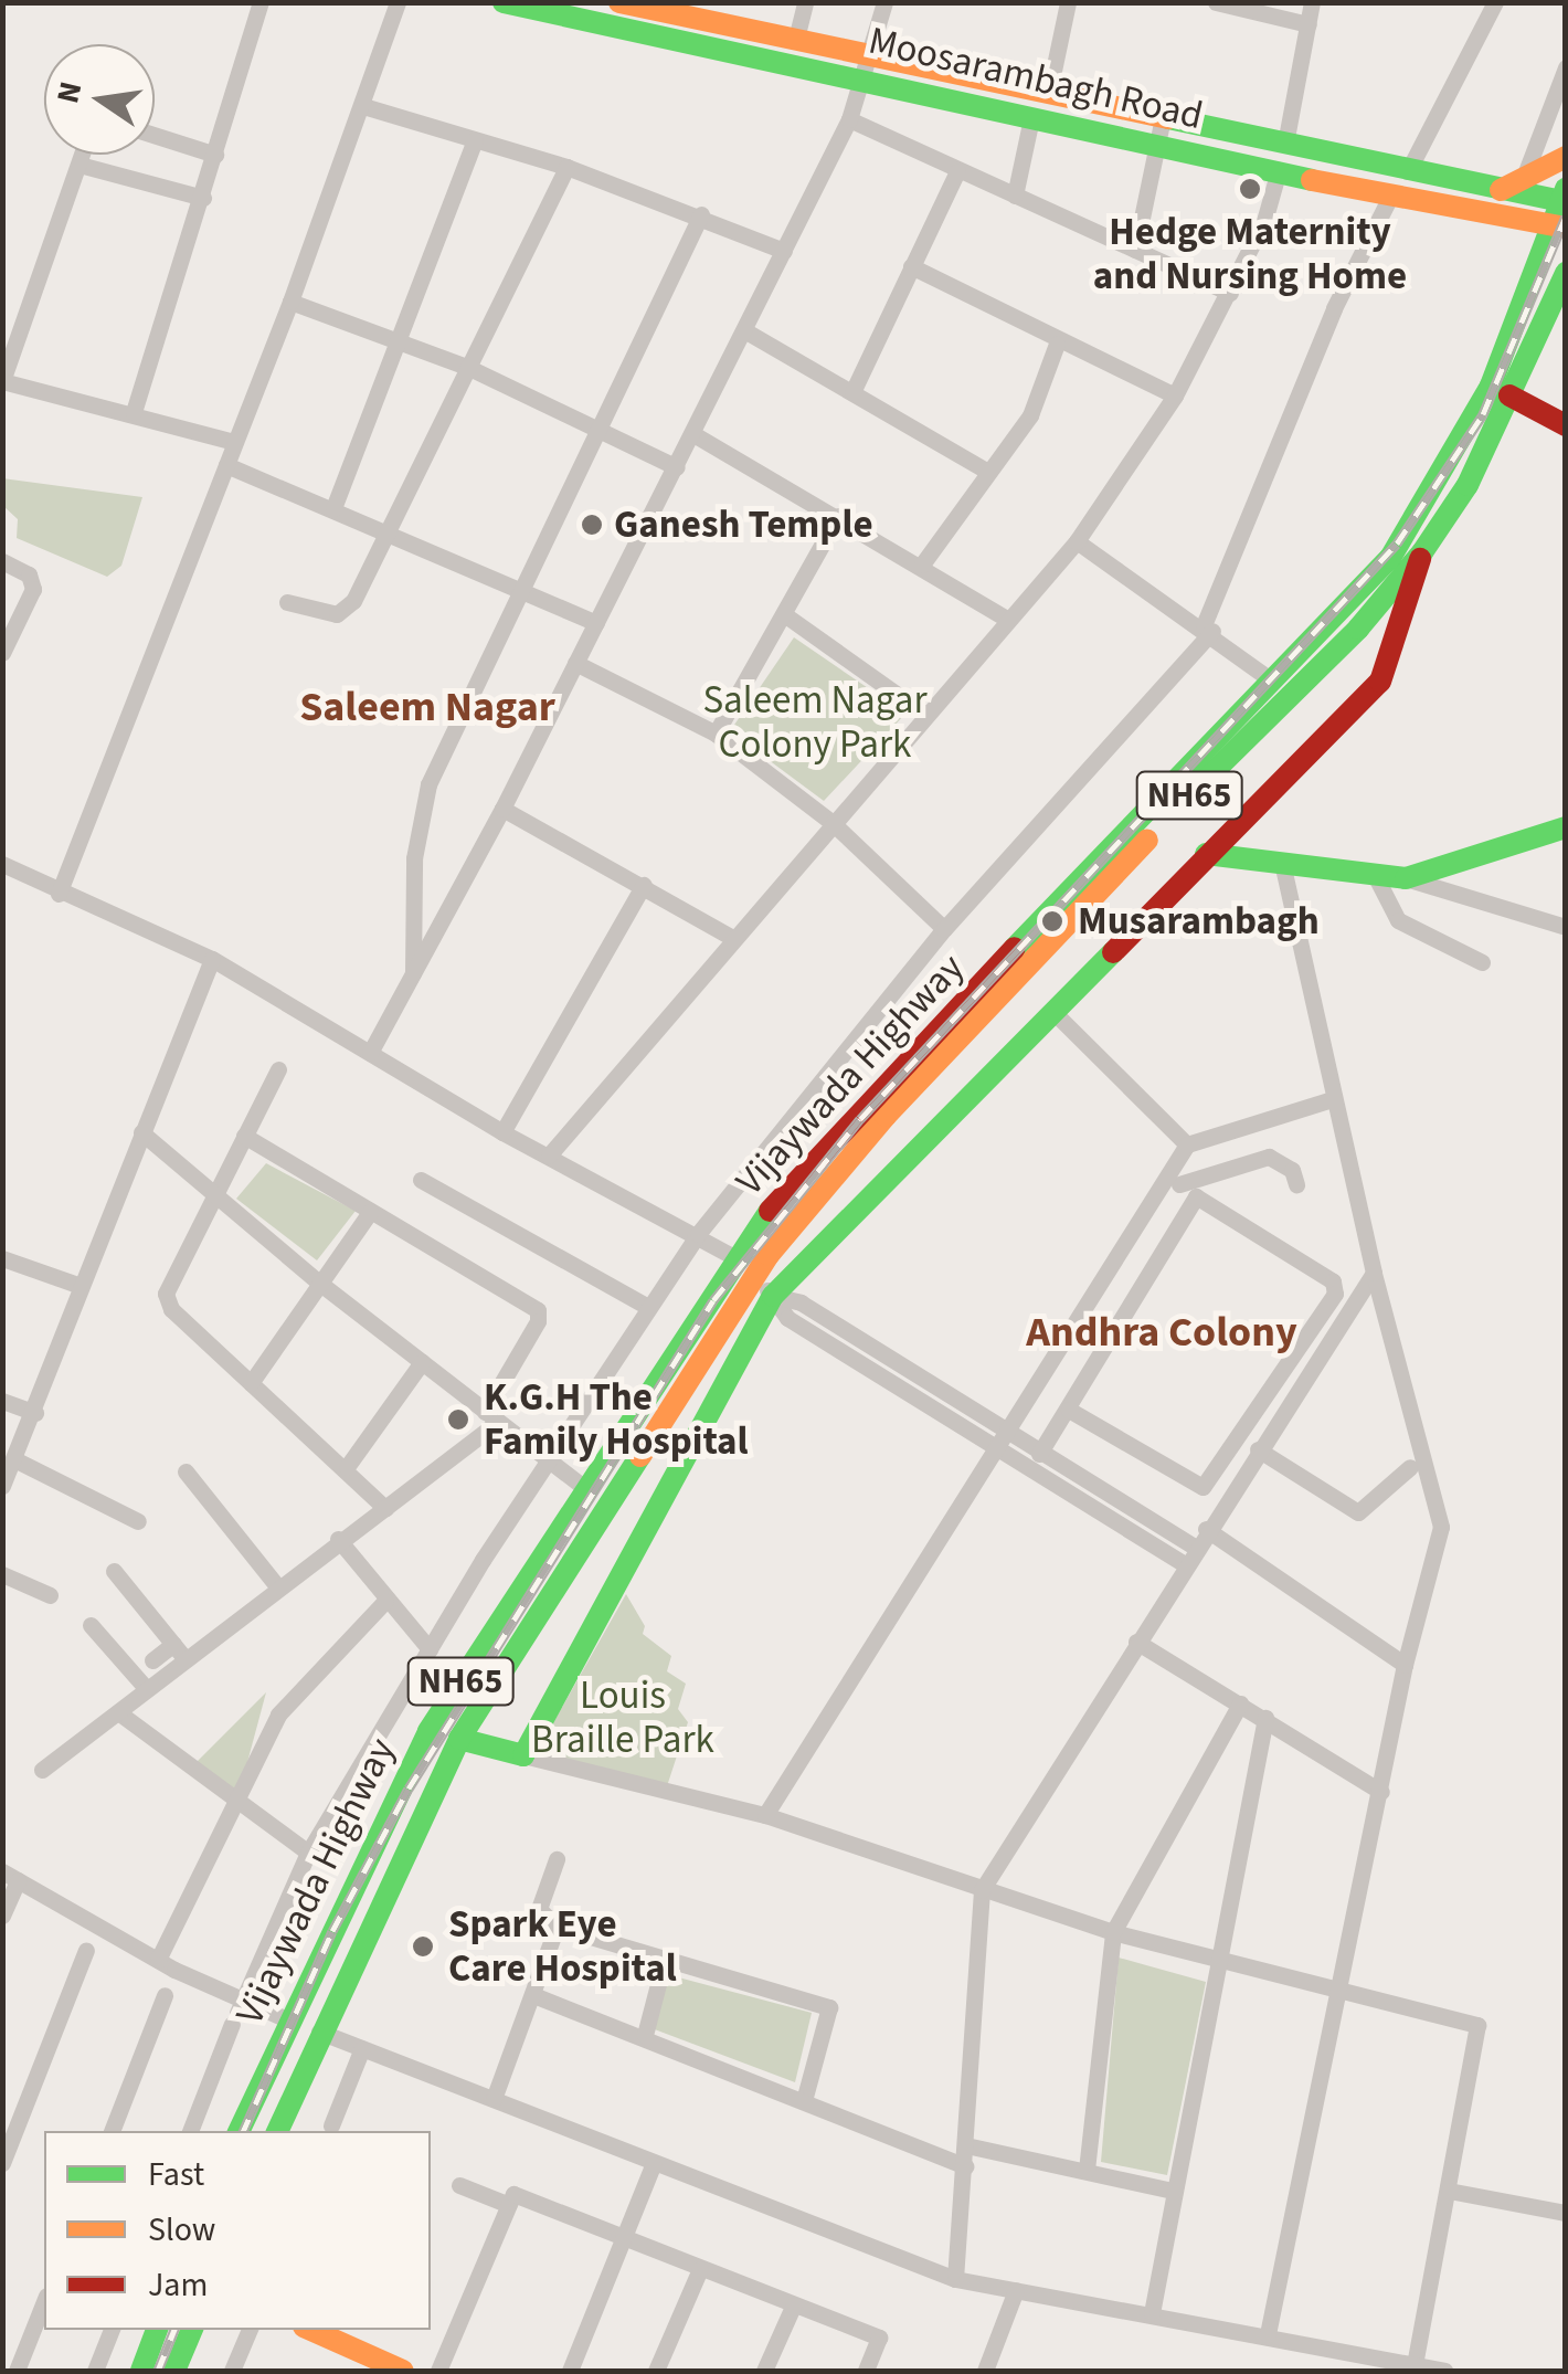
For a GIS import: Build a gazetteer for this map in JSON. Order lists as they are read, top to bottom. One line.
{"streets":{"main road":["Moosarambagh Road","NH65","Vijaywada Highway"]},"crossings":[["Moosarambagh Road","Vijaywada Highway"]],"districts":["Saleem Nagar","Andhra Colony"],"parks":["Saleem Nagar Colony Park","Louis Braille Park"],"places":["Hedge Maternity and Nursing Home","Ganesh Temple","Musarambagh","K.G.H The Family Hospital","Spark Eye Care Hospital"],"legend":["Fast","Slow","Jam"],"north":"left"}
